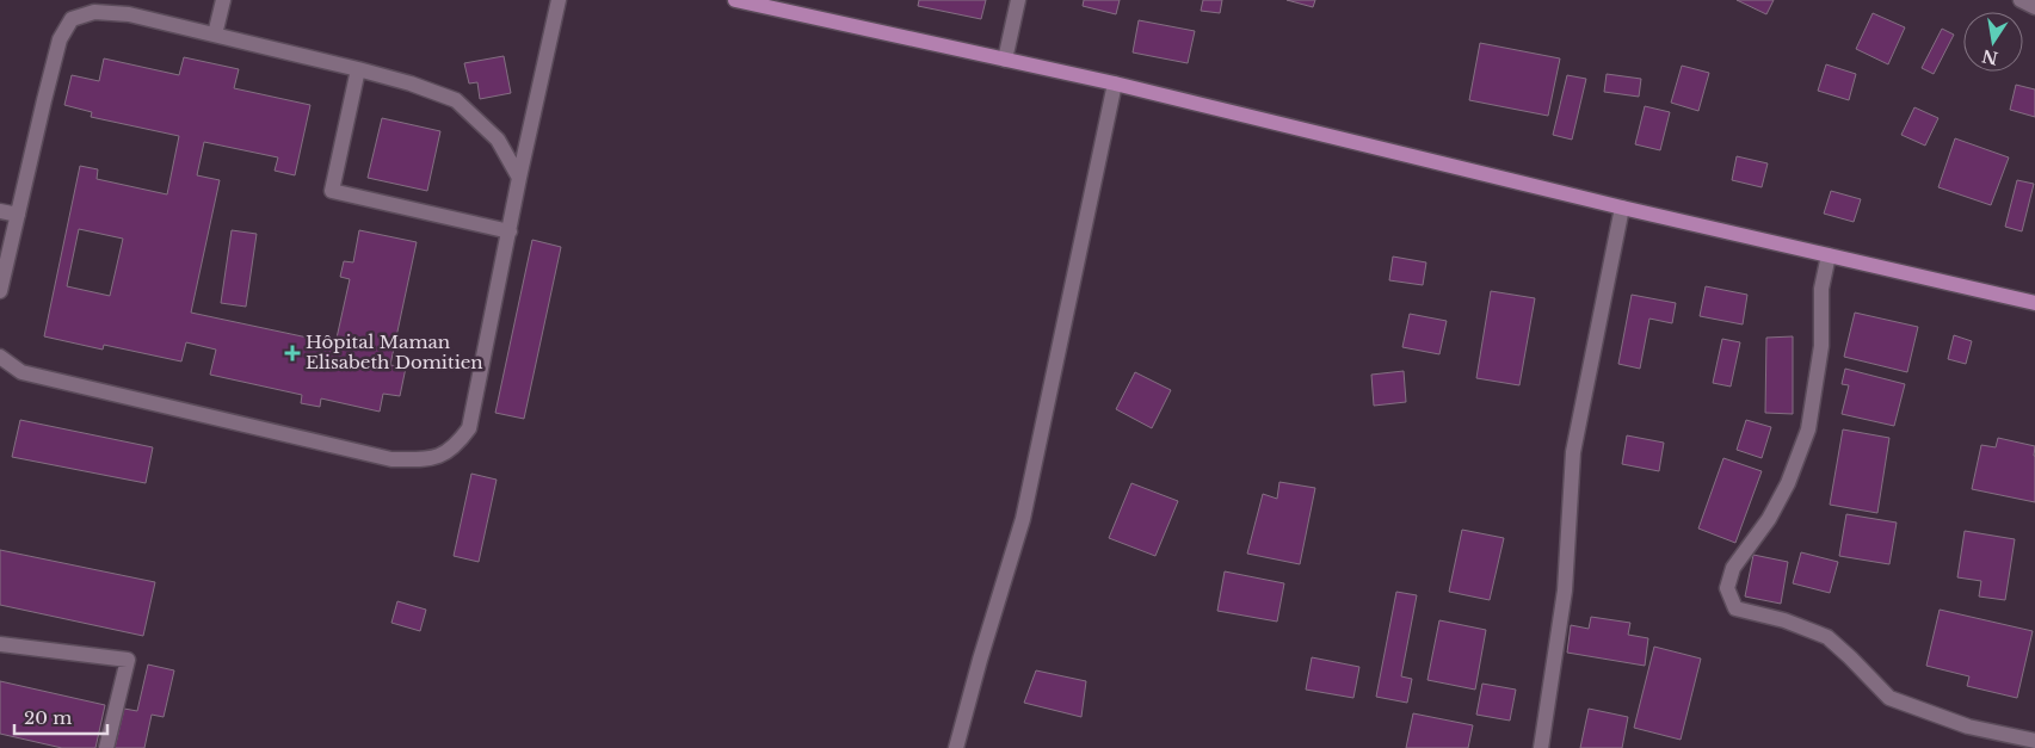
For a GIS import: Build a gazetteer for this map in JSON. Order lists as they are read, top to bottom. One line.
{"places":{"health":["Hôpital Maman Elisabeth Domitien"]},"scale_bar":"20 m","north":"bottom"}
